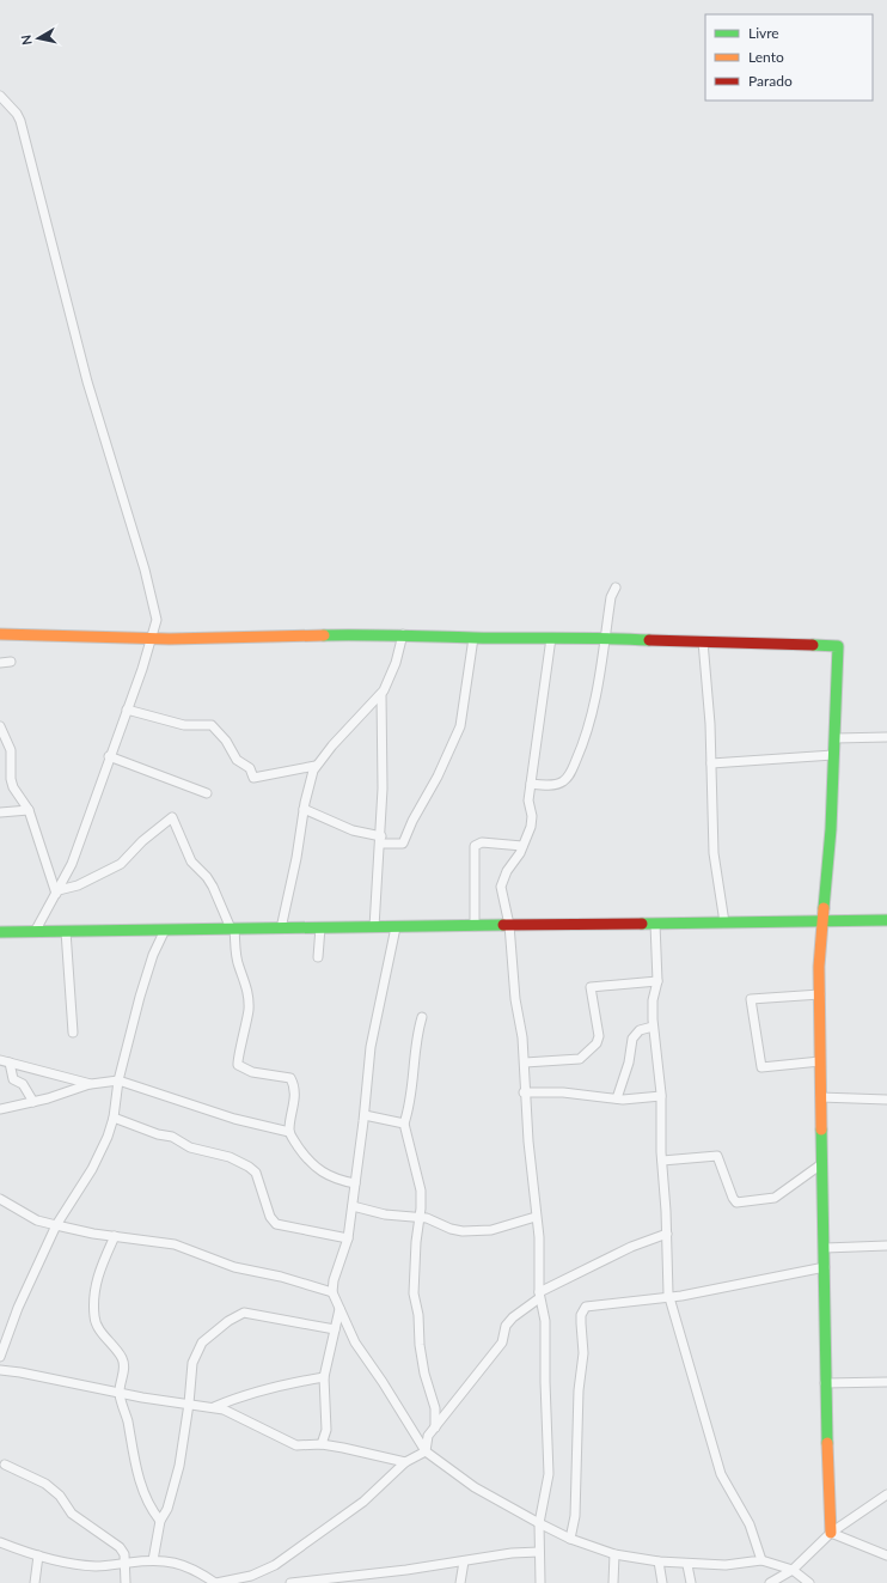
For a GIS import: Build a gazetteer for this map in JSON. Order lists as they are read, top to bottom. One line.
{"legend":["Livre","Lento","Parado"],"north":"left"}
